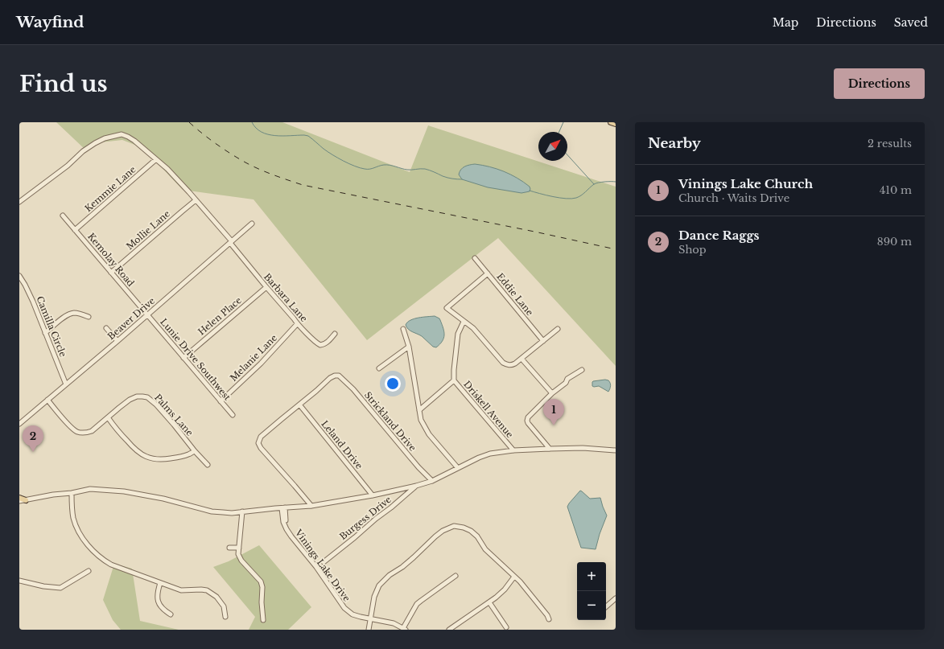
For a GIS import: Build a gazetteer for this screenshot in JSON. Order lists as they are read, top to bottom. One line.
{"streets":{"street":["Kemmie Lane","Mollie Lane","Kemolay Road","Eddie Lane","Barbara Lane","Helen Place","Beaver Drive","Camilla Circle","Melanie Lane","Lunie Drive Southwest","Driskell Avenue","Palms Lane","Strickland Drive","Leland Drive","Burgess Drive","Vinings Lake Drive"]},"crossings":[["Kemmie Lane","Kemolay Road"],["Kemmie Lane","Barbara Lane"],["Mollie Lane","Kemolay Road"],["Mollie Lane","Barbara Lane"],["Kemolay Road","Beaver Drive"],["Kemolay Road","Lunie Drive Southwest"],["Barbara Lane","Helen Place"],["Barbara Lane","Beaver Drive"],["Barbara Lane","Melanie Lane"],["Helen Place","Lunie Drive Southwest"],["Beaver Drive","Camilla Circle"],["Beaver Drive","Lunie Drive Southwest"],["Beaver Drive","Palms Lane"],["Melanie Lane","Lunie Drive Southwest"],["Strickland Drive","Leland Drive"]],"north":"top right","page":{"header":"Wayfind","nav":["Map","Directions","Saved"],"buttons":"Directions","title":"Find us","heading":["Nearby","2 results"],"list":[{"mark":"1","name":"Vinings Lake Church","note":"Church · Waits Drive","value":"410 m"},{"mark":"2","name":"Dance Raggs","note":"Shop","value":"890 m"}],"pins":["1","2"],"map_buttons":["+","−"]}}
